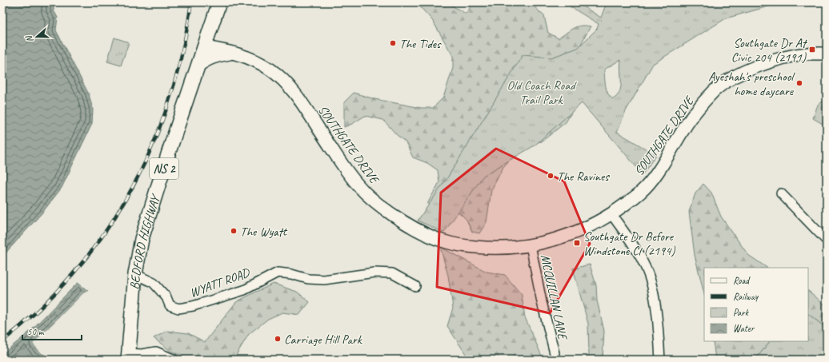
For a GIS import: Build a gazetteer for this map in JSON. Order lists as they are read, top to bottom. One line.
{"streets":{"main road":["NS 2","BEDFORD HIGHWAY"],"street":["SOUTHGATE DRIVE","WYATT ROAD","MCQUILLAN LANE"]},"crossings":[["SOUTHGATE DRIVE","BEDFORD HIGHWAY"],["SOUTHGATE DRIVE","MCQUILLAN LANE"],["BEDFORD HIGHWAY","WYATT ROAD"]],"parks":["Old Coach Road Trail Park"],"places":{"other":["The Tides","Ayeshah's preschool home daycare","The Ravines","The Wyatt","Carriage Hill Park"],"transit":["Southgate Dr At Civic 204 (2191)","Southgate Dr Before Windstone Cl (2194)"]},"legend":["Road","Railway","Park","Water"],"scale_bar":"50 m","north":"left"}
